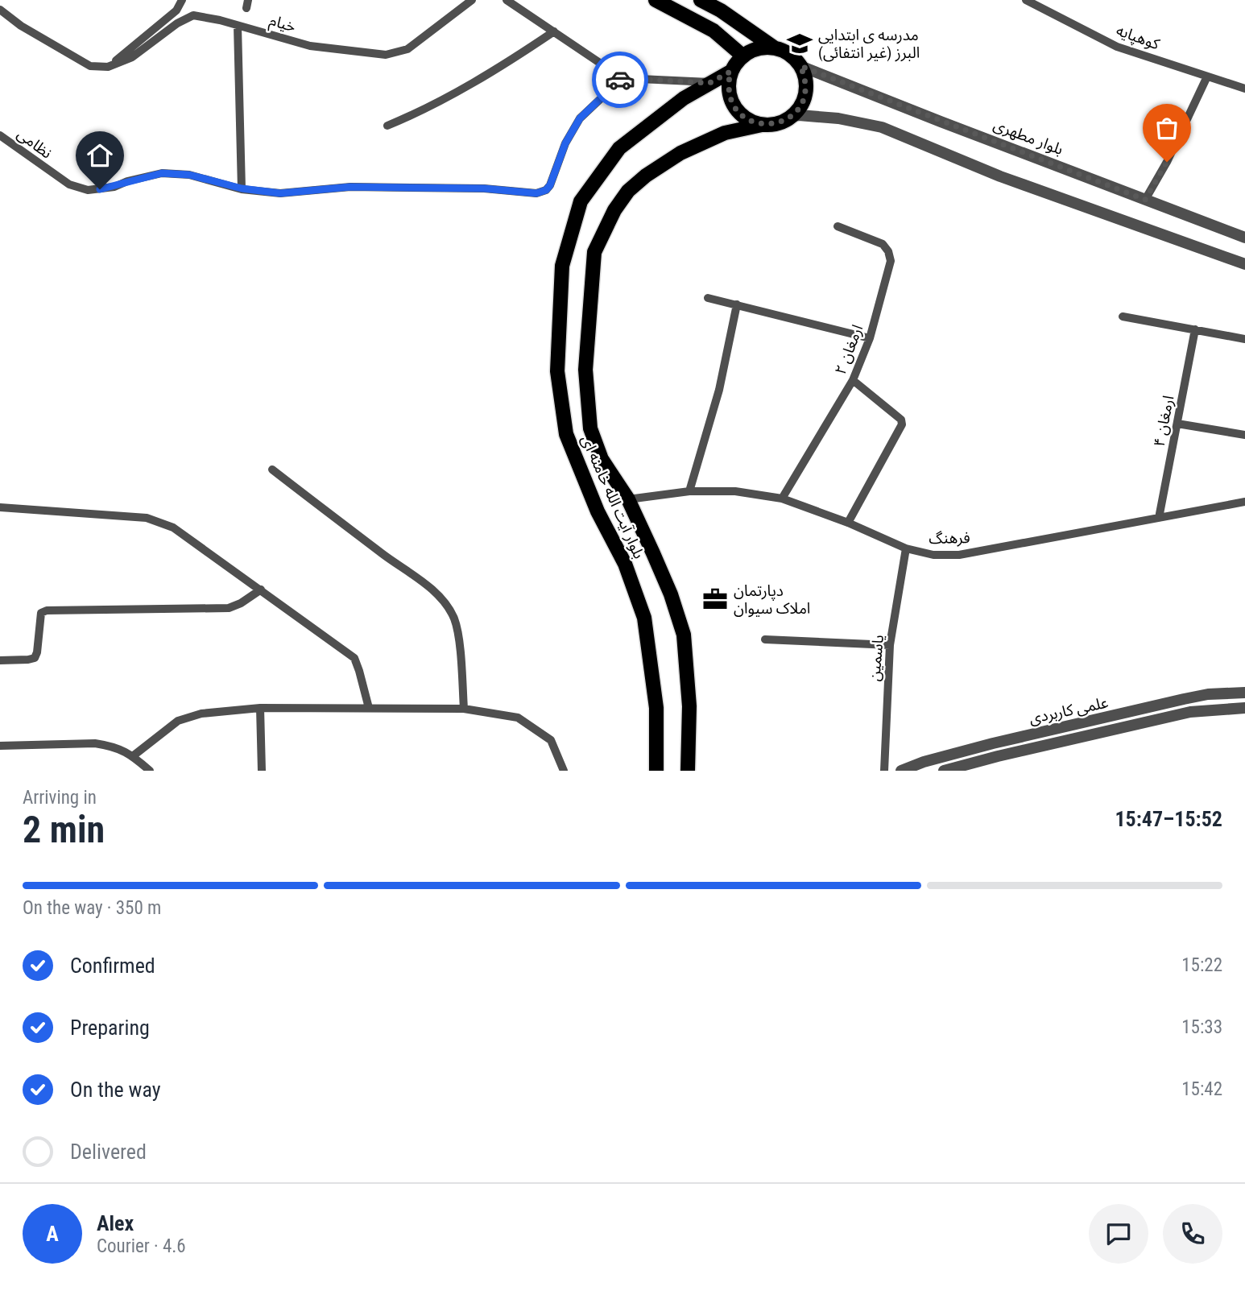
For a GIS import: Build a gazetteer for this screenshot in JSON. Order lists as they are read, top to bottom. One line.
{"streets":{"main road":["بلوار آیت الله خامنه ای"],"street":["خیام","کوهپایه","بلوار مطهری","نظامی","ارمغان ۲","ارمغان ۴","فرهنگ","یاسمین","علمی کاربردی"]},"crossings":[["بلوار مطهری","بلوار آیت الله خامنه ای"],["ارمغان ۲","فرهنگ"],["ارمغان ۴","فرهنگ"],["بلوار آیت الله خامنه ای","فرهنگ"],["فرهنگ","یاسمین"]],"places":{"school or university":["مدرسه ی ابتدایی (غیر انتفائی) البرز"],"office":["دپارتمان املاک سیوان"]},"page":{"heading":["2 min","Arriving in","15:47–15:52"],"panel":["Alex","Courier · 4.6"],"bar":"On the way · 350 m","list":[["Confirmed","15:22"],["Preparing","15:33"],["On the way","15:42"],"Delivered"],"round":"A"}}
